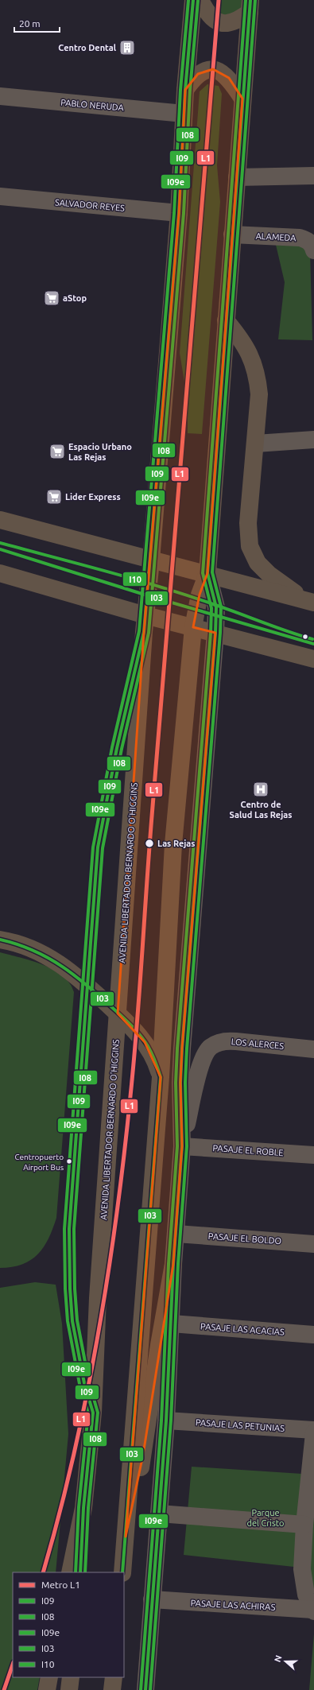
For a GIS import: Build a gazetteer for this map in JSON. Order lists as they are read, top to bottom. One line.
{"streets":{"main road":["AVENIDA LIBERTADOR BERNARDO O'HIGGINS"],"street":["PABLO NERUDA","SALVADOR REYES","ALAMEDA","LOS ALERCES","PASAJE EL ROBLE","PASAJE EL BOLDO","PASAJE LAS ACACIAS","PASAJE LAS PETUNIAS","PASAJE LAS ACHIRAS"]},"crossings":[["PABLO NERUDA","AVENIDA LIBERTADOR BERNARDO O'HIGGINS"],["SALVADOR REYES","AVENIDA LIBERTADOR BERNARDO O'HIGGINS"],["LOS ALERCES","PASAJE EL ROBLE"]],"parks":["Parque del Cristo"],"places":{"building":["Centro Dental"],"supermarket":["aStop","Espacio Urbano Las Rejas","Lider Express"],"hospital":["Centro de Salud Las Rejas"],"other":["Las Rejas","Centropuerto Airport Bus"]},"lines":["metro line L1","transit line I09","transit line I08","transit line I09e","transit line I10","transit line I03"],"legend":["Metro L1","I09","I08","I09e","I03","I10"],"scale_bar":"20 m","north":"left"}
